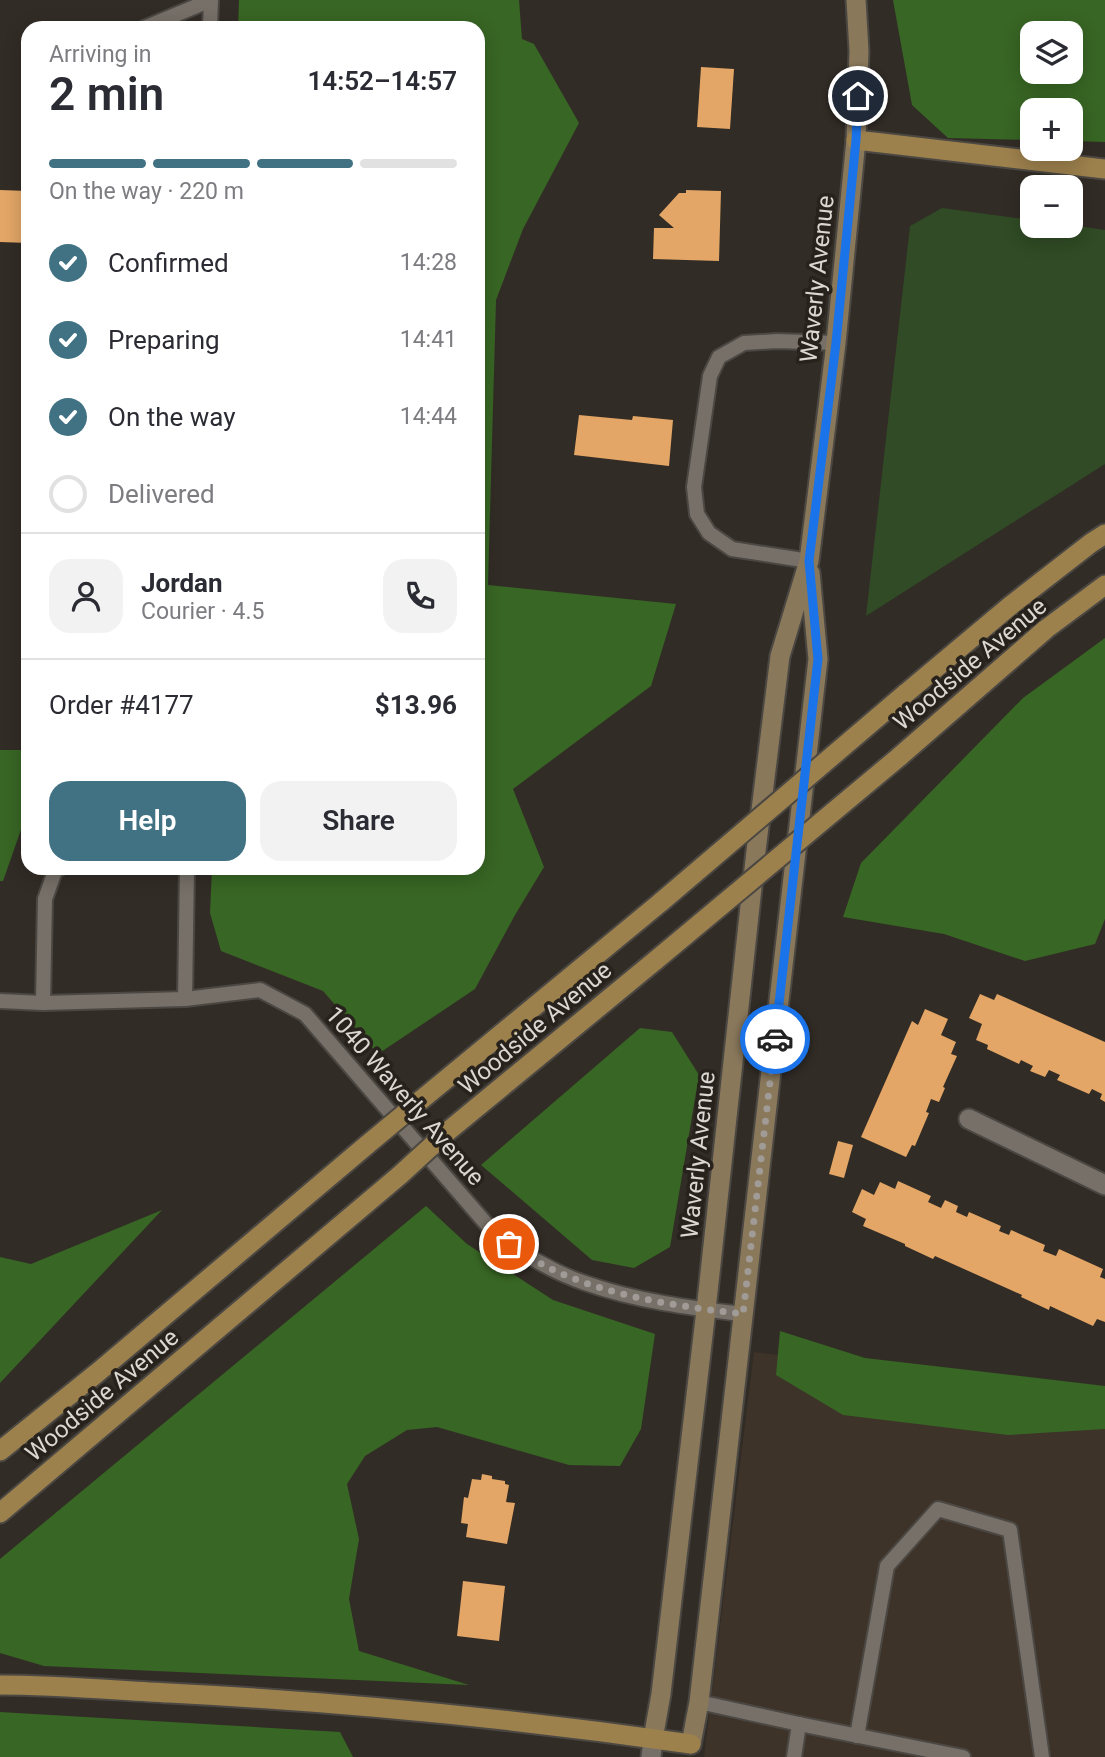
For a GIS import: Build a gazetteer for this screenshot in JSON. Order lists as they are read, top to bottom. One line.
{"streets":{"main road":["Waverly Avenue","Woodside Avenue"],"lane":["1040 Waverly Avenue"]},"crossings":[["Waverly Avenue","1040 Waverly Avenue"]],"page":{"map_buttons":["+","−"],"heading":["2 min","Arriving in","14:52–14:57"],"panel":["Jordan","Courier · 4.5","Order #4177","$13.96"],"bar":"On the way · 220 m","list":[["Confirmed","14:28"],["Preparing","14:41"],["On the way","14:44"],"Delivered"],"buttons":["Help","Share"]}}
